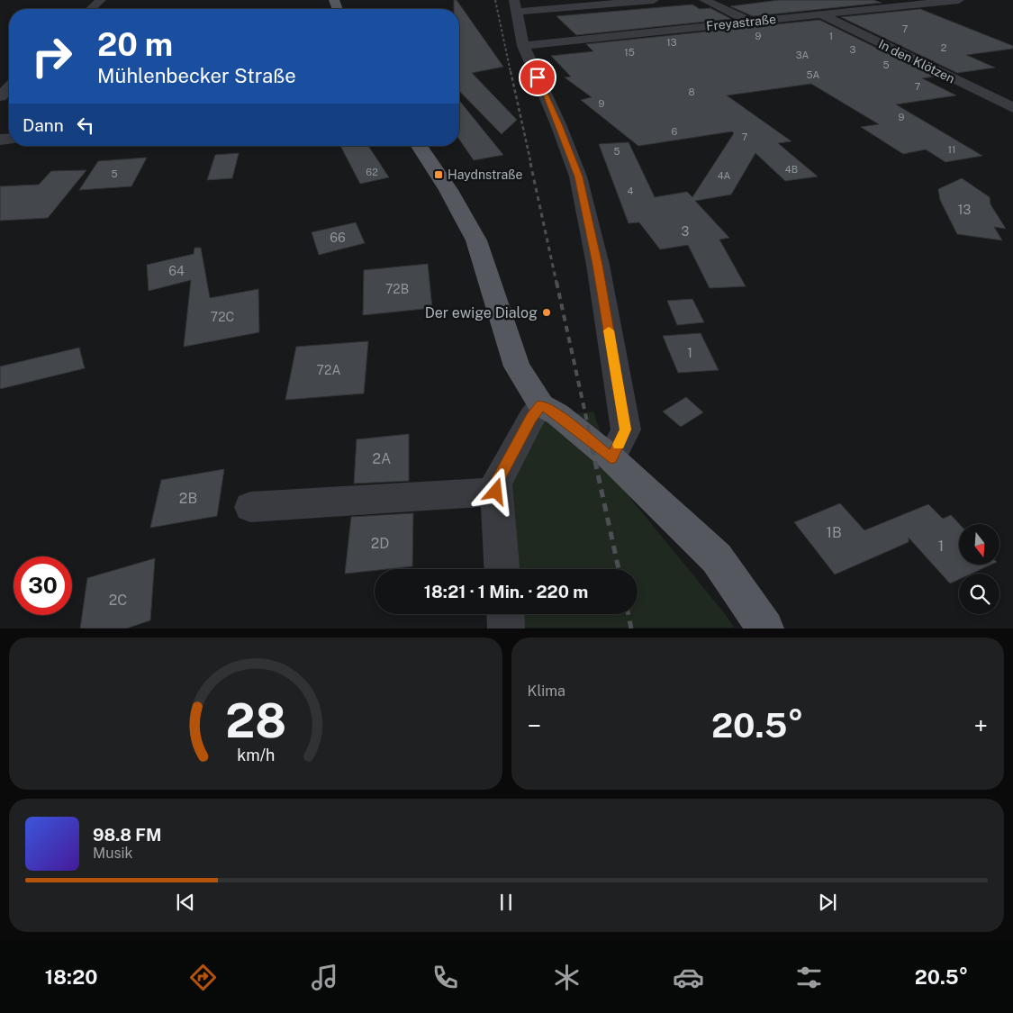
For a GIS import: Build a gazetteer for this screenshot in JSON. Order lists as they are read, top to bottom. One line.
{"streets":{"street":["Freyastraße","In den Klötzen"]},"crossings":[["Freyastraße","In den Klötzen"]],"places":{"transit":["Haydnstraße"],"other":["Der ewige Dialog"]},"house_numbers":["7","9","1","13","2","3","15","3A","5","5A","7","8","9","9","6","7","11","5","4B","62","5","4A","4","13","3","66","64","72B","72C","1","72A","2A","2B","1B","2D","1","2C"],"north":"bottom","page":{"turn":["20 m","Mühlenbecker Straße"],"then":"Dann","limit":"30","trip":"18:21 · 1 Min. · 220 m","tile":"Klima","heat":["−","20.5°","+"],"song":["98.8 FM","Musik"],"tabs":["18:20","20.5°"],"gauge":["28","km/h"]}}
